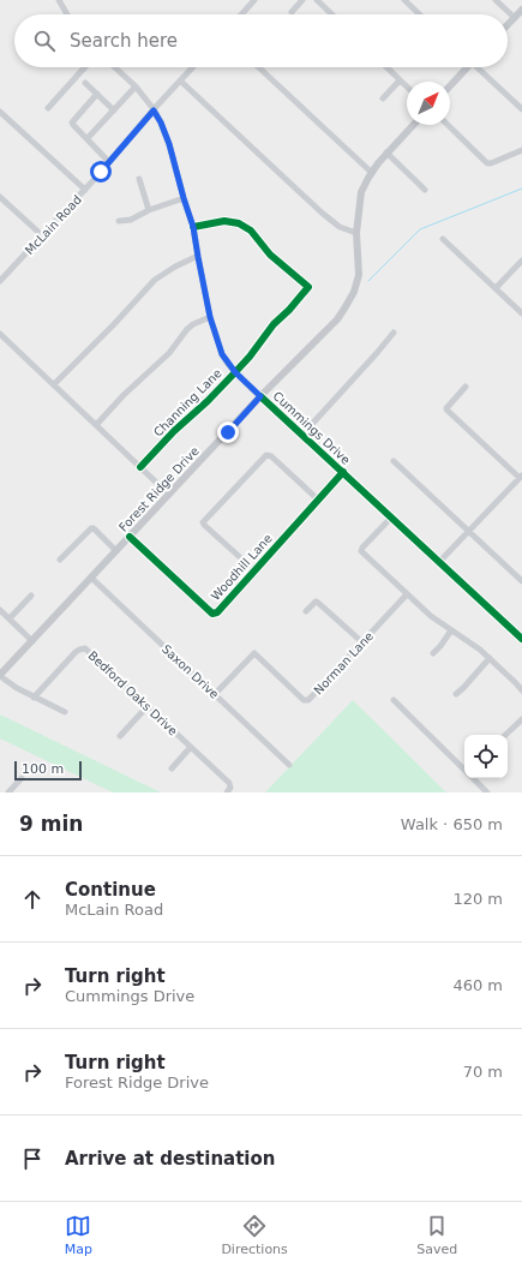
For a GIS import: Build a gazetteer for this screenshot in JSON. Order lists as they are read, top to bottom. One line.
{"streets":{"main road":["Forest Ridge Drive"],"street":["McLain Road","Channing Lane","Cummings Drive","Woodhill Lane","Norman Lane","Saxon Drive","Bedford Oaks Drive"]},"crossings":[["McLain Road","Cummings Drive"],["Channing Lane","Cummings Drive"],["Cummings Drive","Forest Ridge Drive"],["Cummings Drive","Woodhill Lane"],["Forest Ridge Drive","Woodhill Lane"],["Forest Ridge Drive","Saxon Drive"],["Norman Lane","Saxon Drive"]],"scale_bar":"100 m","north":"top right","page":{"search":"Search here","scale":"100 m","heading":["9 min","Walk · 650 m"],"list":[["Continue","McLain Road","120 m"],["Turn right","Cummings Drive","460 m"],["Turn right","Forest Ridge Drive","70 m"],"Arrive at destination"],"nav":["Map","Directions","Saved"]}}
